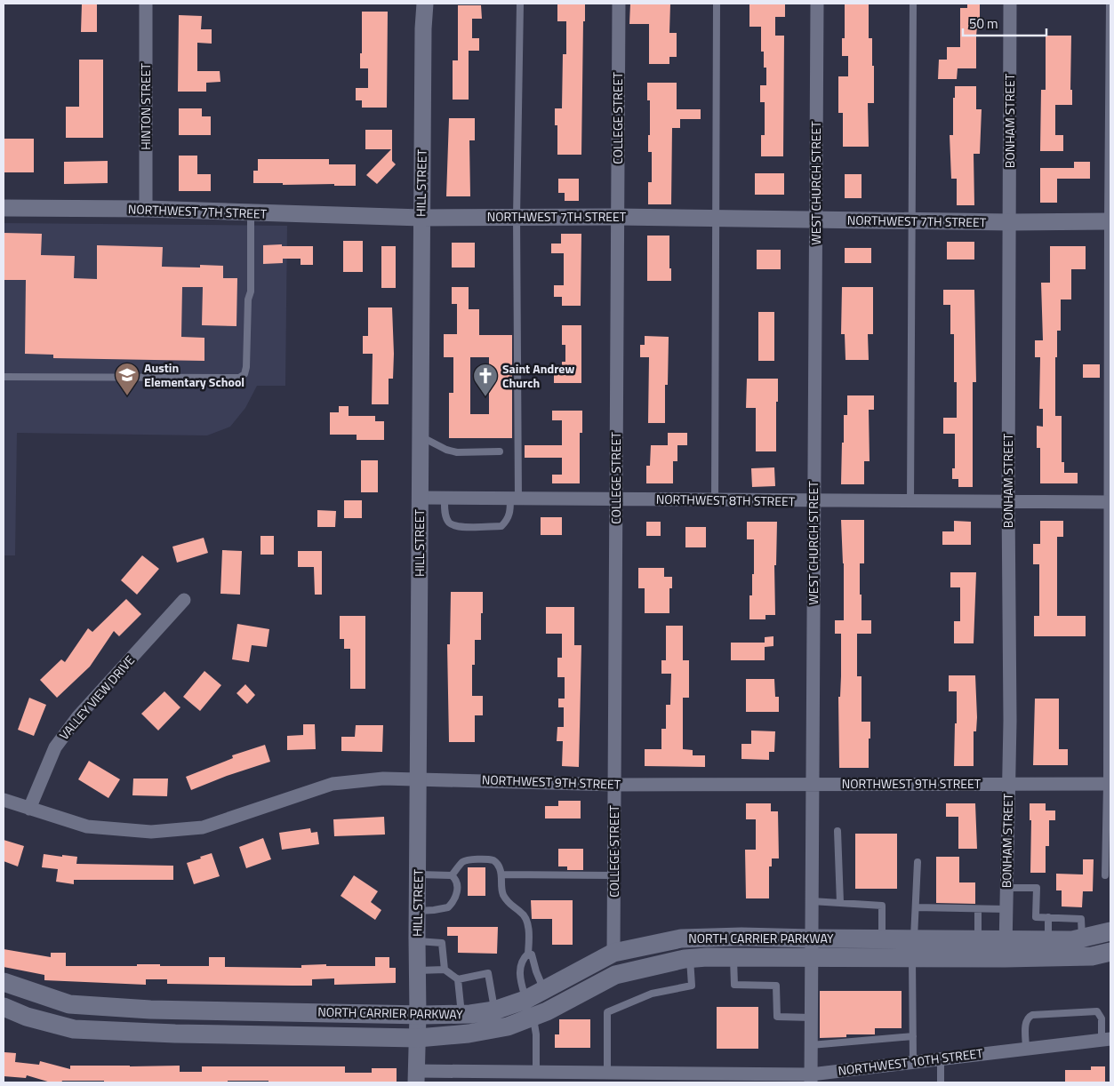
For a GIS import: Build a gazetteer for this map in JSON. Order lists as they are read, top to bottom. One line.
{"streets":{"main road":["NORTH CARRIER PARKWAY"],"street":["HINTON STREET","COLLEGE STREET","BONHAM STREET","HILL STREET","WEST CHURCH STREET","NORTHWEST 7TH STREET","NORTHWEST 8TH STREET","VALLEY VIEW DRIVE","NORTHWEST 9TH STREET","NORTHWEST 10TH STREET"]},"crossings":[["HINTON STREET","NORTHWEST 7TH STREET"],["COLLEGE STREET","NORTHWEST 7TH STREET"],["COLLEGE STREET","NORTHWEST 8TH STREET"],["COLLEGE STREET","NORTHWEST 9TH STREET"],["COLLEGE STREET","NORTH CARRIER PARKWAY"],["BONHAM STREET","NORTHWEST 7TH STREET"],["BONHAM STREET","NORTHWEST 8TH STREET"],["BONHAM STREET","NORTHWEST 9TH STREET"],["BONHAM STREET","NORTH CARRIER PARKWAY"],["HILL STREET","NORTHWEST 7TH STREET"],["HILL STREET","NORTHWEST 8TH STREET"],["HILL STREET","NORTHWEST 9TH STREET"],["HILL STREET","NORTH CARRIER PARKWAY"],["HILL STREET","NORTHWEST 10TH STREET"],["WEST CHURCH STREET","NORTHWEST 7TH STREET"],["WEST CHURCH STREET","NORTHWEST 8TH STREET"],["WEST CHURCH STREET","NORTHWEST 9TH STREET"],["WEST CHURCH STREET","NORTH CARRIER PARKWAY"],["WEST CHURCH STREET","NORTHWEST 10TH STREET"],["VALLEY VIEW DRIVE","NORTHWEST 9TH STREET"]],"places":{"school or university":["Austin Elementary School"],"church":["Saint Andrew Church"]},"scale_bar":"50 m"}
